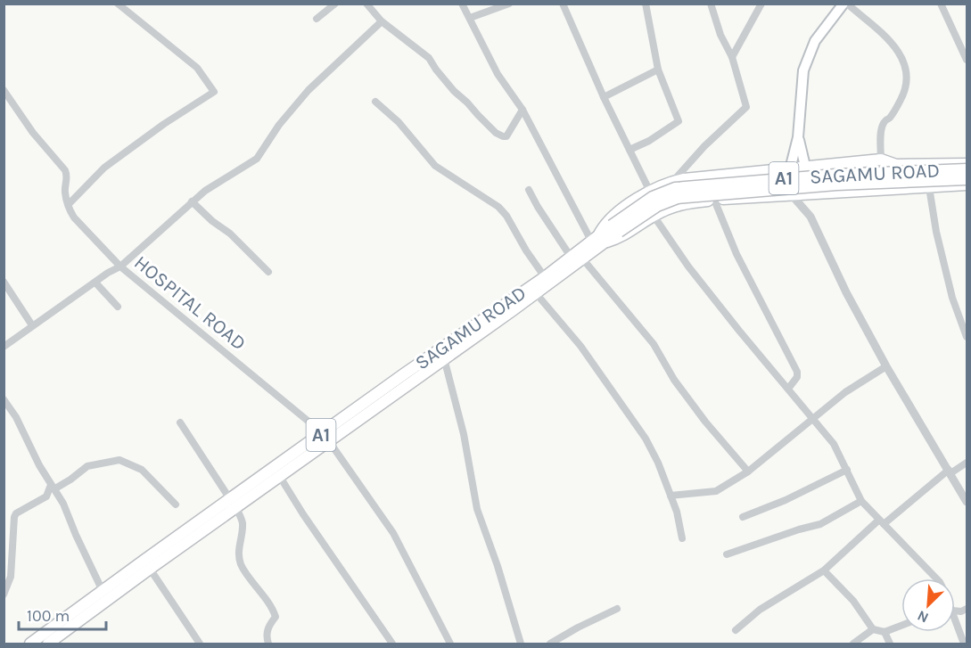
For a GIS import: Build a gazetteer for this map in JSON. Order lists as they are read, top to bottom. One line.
{"streets":{"main road":["SAGAMU ROAD","A1"],"street":["HOSPITAL ROAD"]},"crossings":[["SAGAMU ROAD","HOSPITAL ROAD"]],"scale_bar":"100 m","north":"bottom left"}
